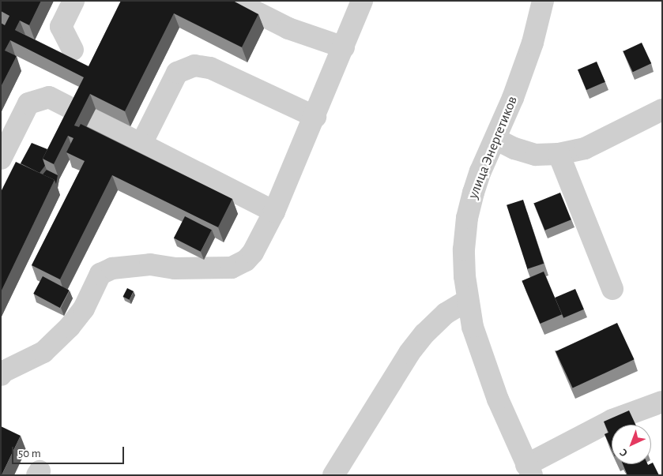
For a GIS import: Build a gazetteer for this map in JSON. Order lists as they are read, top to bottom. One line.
{"streets":{"street":["улица Энергетиков"]},"scale_bar":"50 m","north":"bottom left"}
